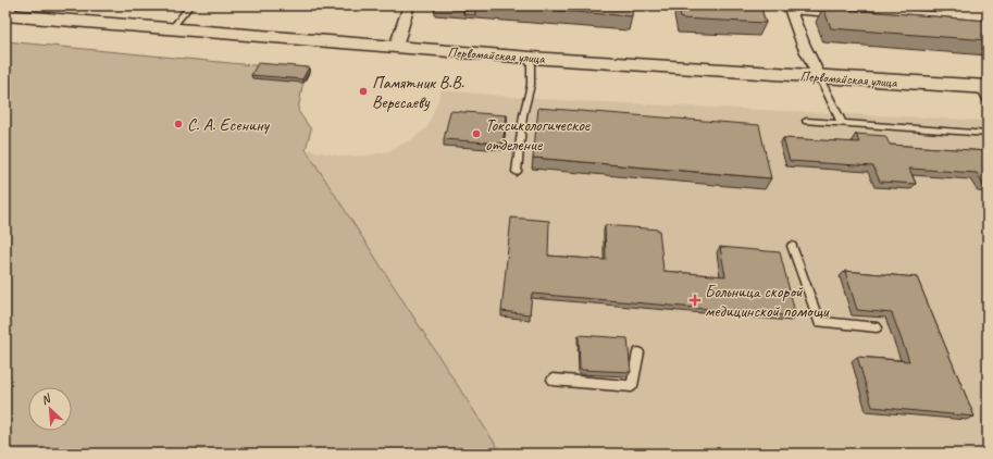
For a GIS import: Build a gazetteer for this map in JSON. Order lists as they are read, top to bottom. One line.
{"streets":{"main road":["Первомайская улица"]},"places":{"other":["Памятник В.В. Вересаеву","С. А. Есенину","Токсикологическое отделение"],"health":["Больница скорой медицинской помощи"]},"north":"top left"}
